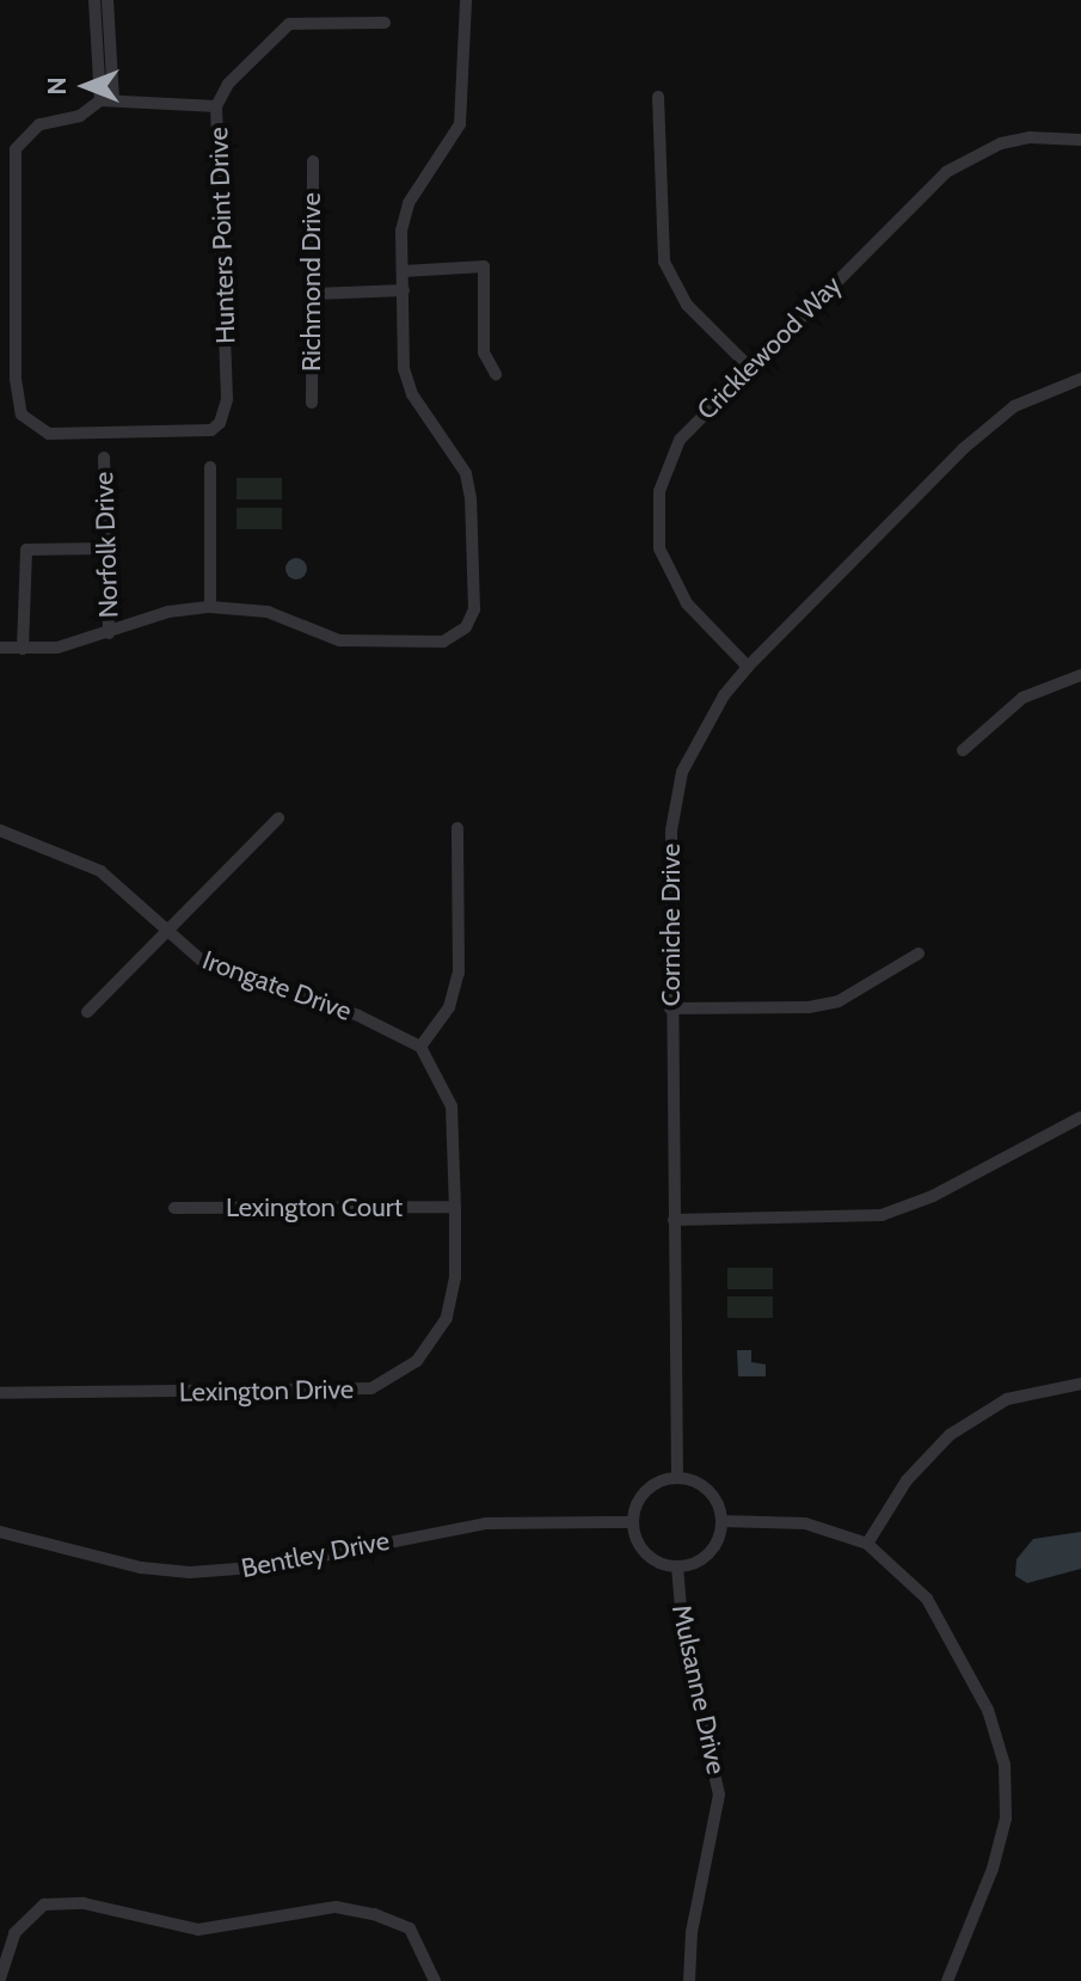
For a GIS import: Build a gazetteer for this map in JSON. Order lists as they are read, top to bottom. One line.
{"streets":{"street":["Hunters Point Drive","Richmond Drive","Cricklewood Way","Norfolk Drive","Corniche Drive","Irongate Drive","Lexington Court","Lexington Drive","Bentley Drive","Mulsanne Drive"]},"crossings":[["Cricklewood Way","Corniche Drive"],["Corniche Drive","Bentley Drive"],["Corniche Drive","Mulsanne Drive"],["Lexington Court","Lexington Drive"],["Bentley Drive","Mulsanne Drive"]],"north":"left"}
